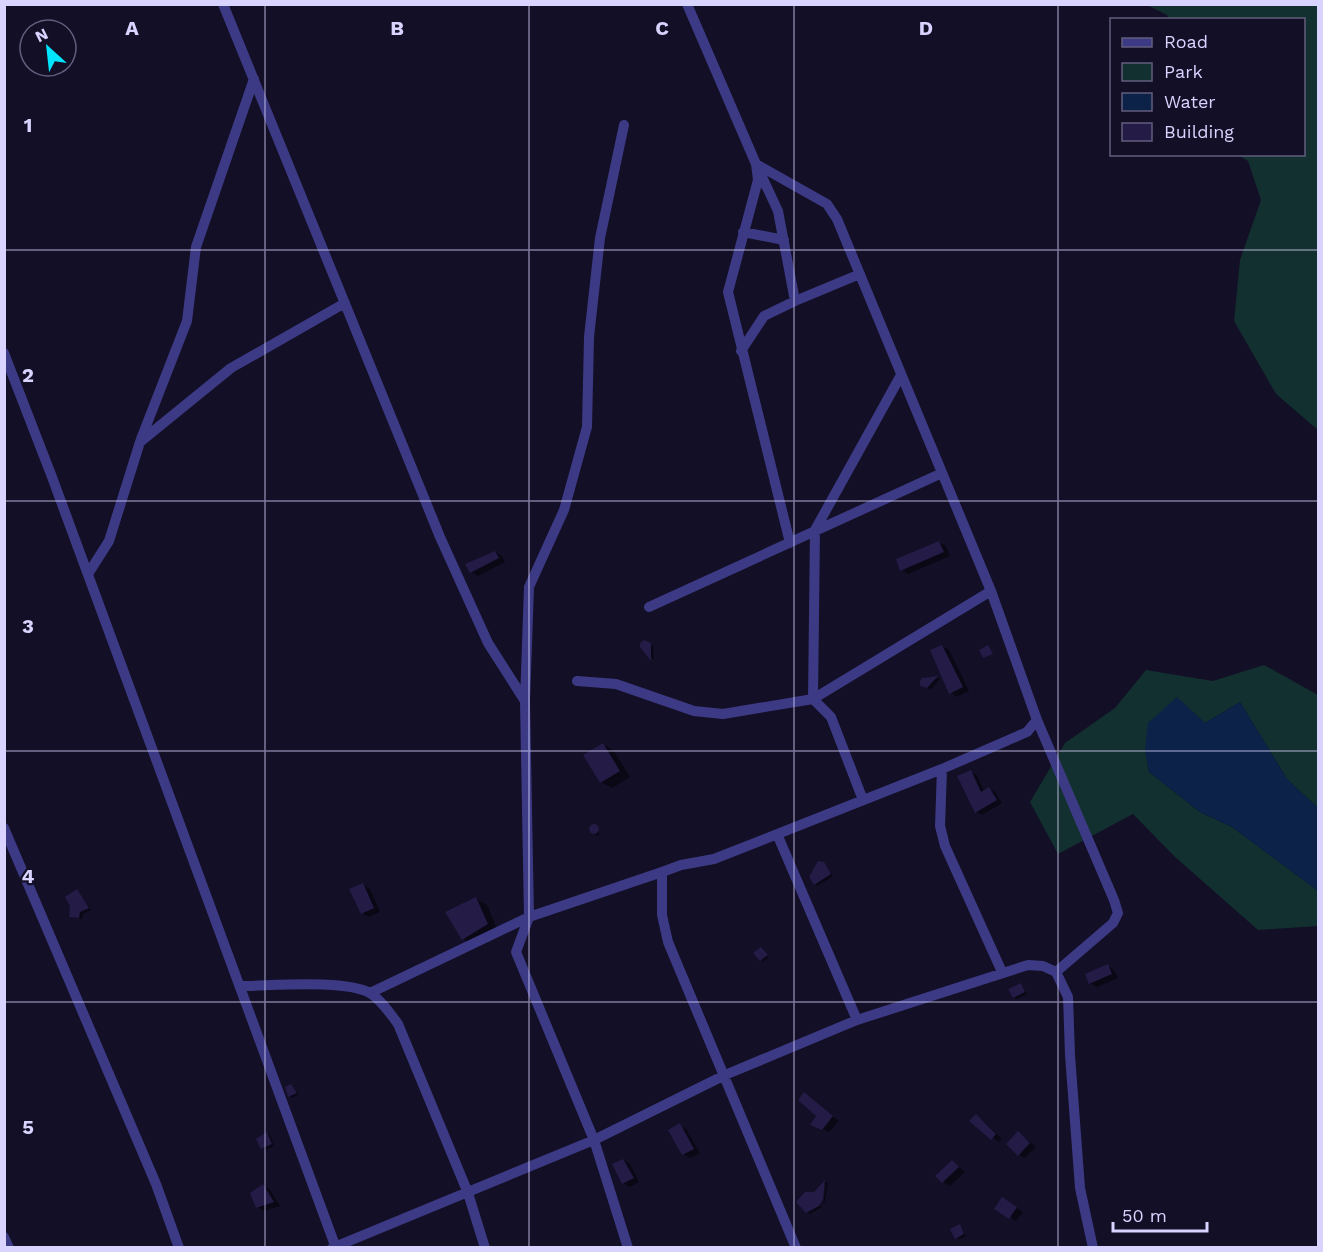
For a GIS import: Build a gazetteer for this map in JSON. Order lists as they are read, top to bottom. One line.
{"legend":["Road","Park","Water","Building"],"scale_bar":"50 m","north":"top left","grid":{"columns":["A","B","C","D"],"rows":["1","2","3","4","5"]}}
